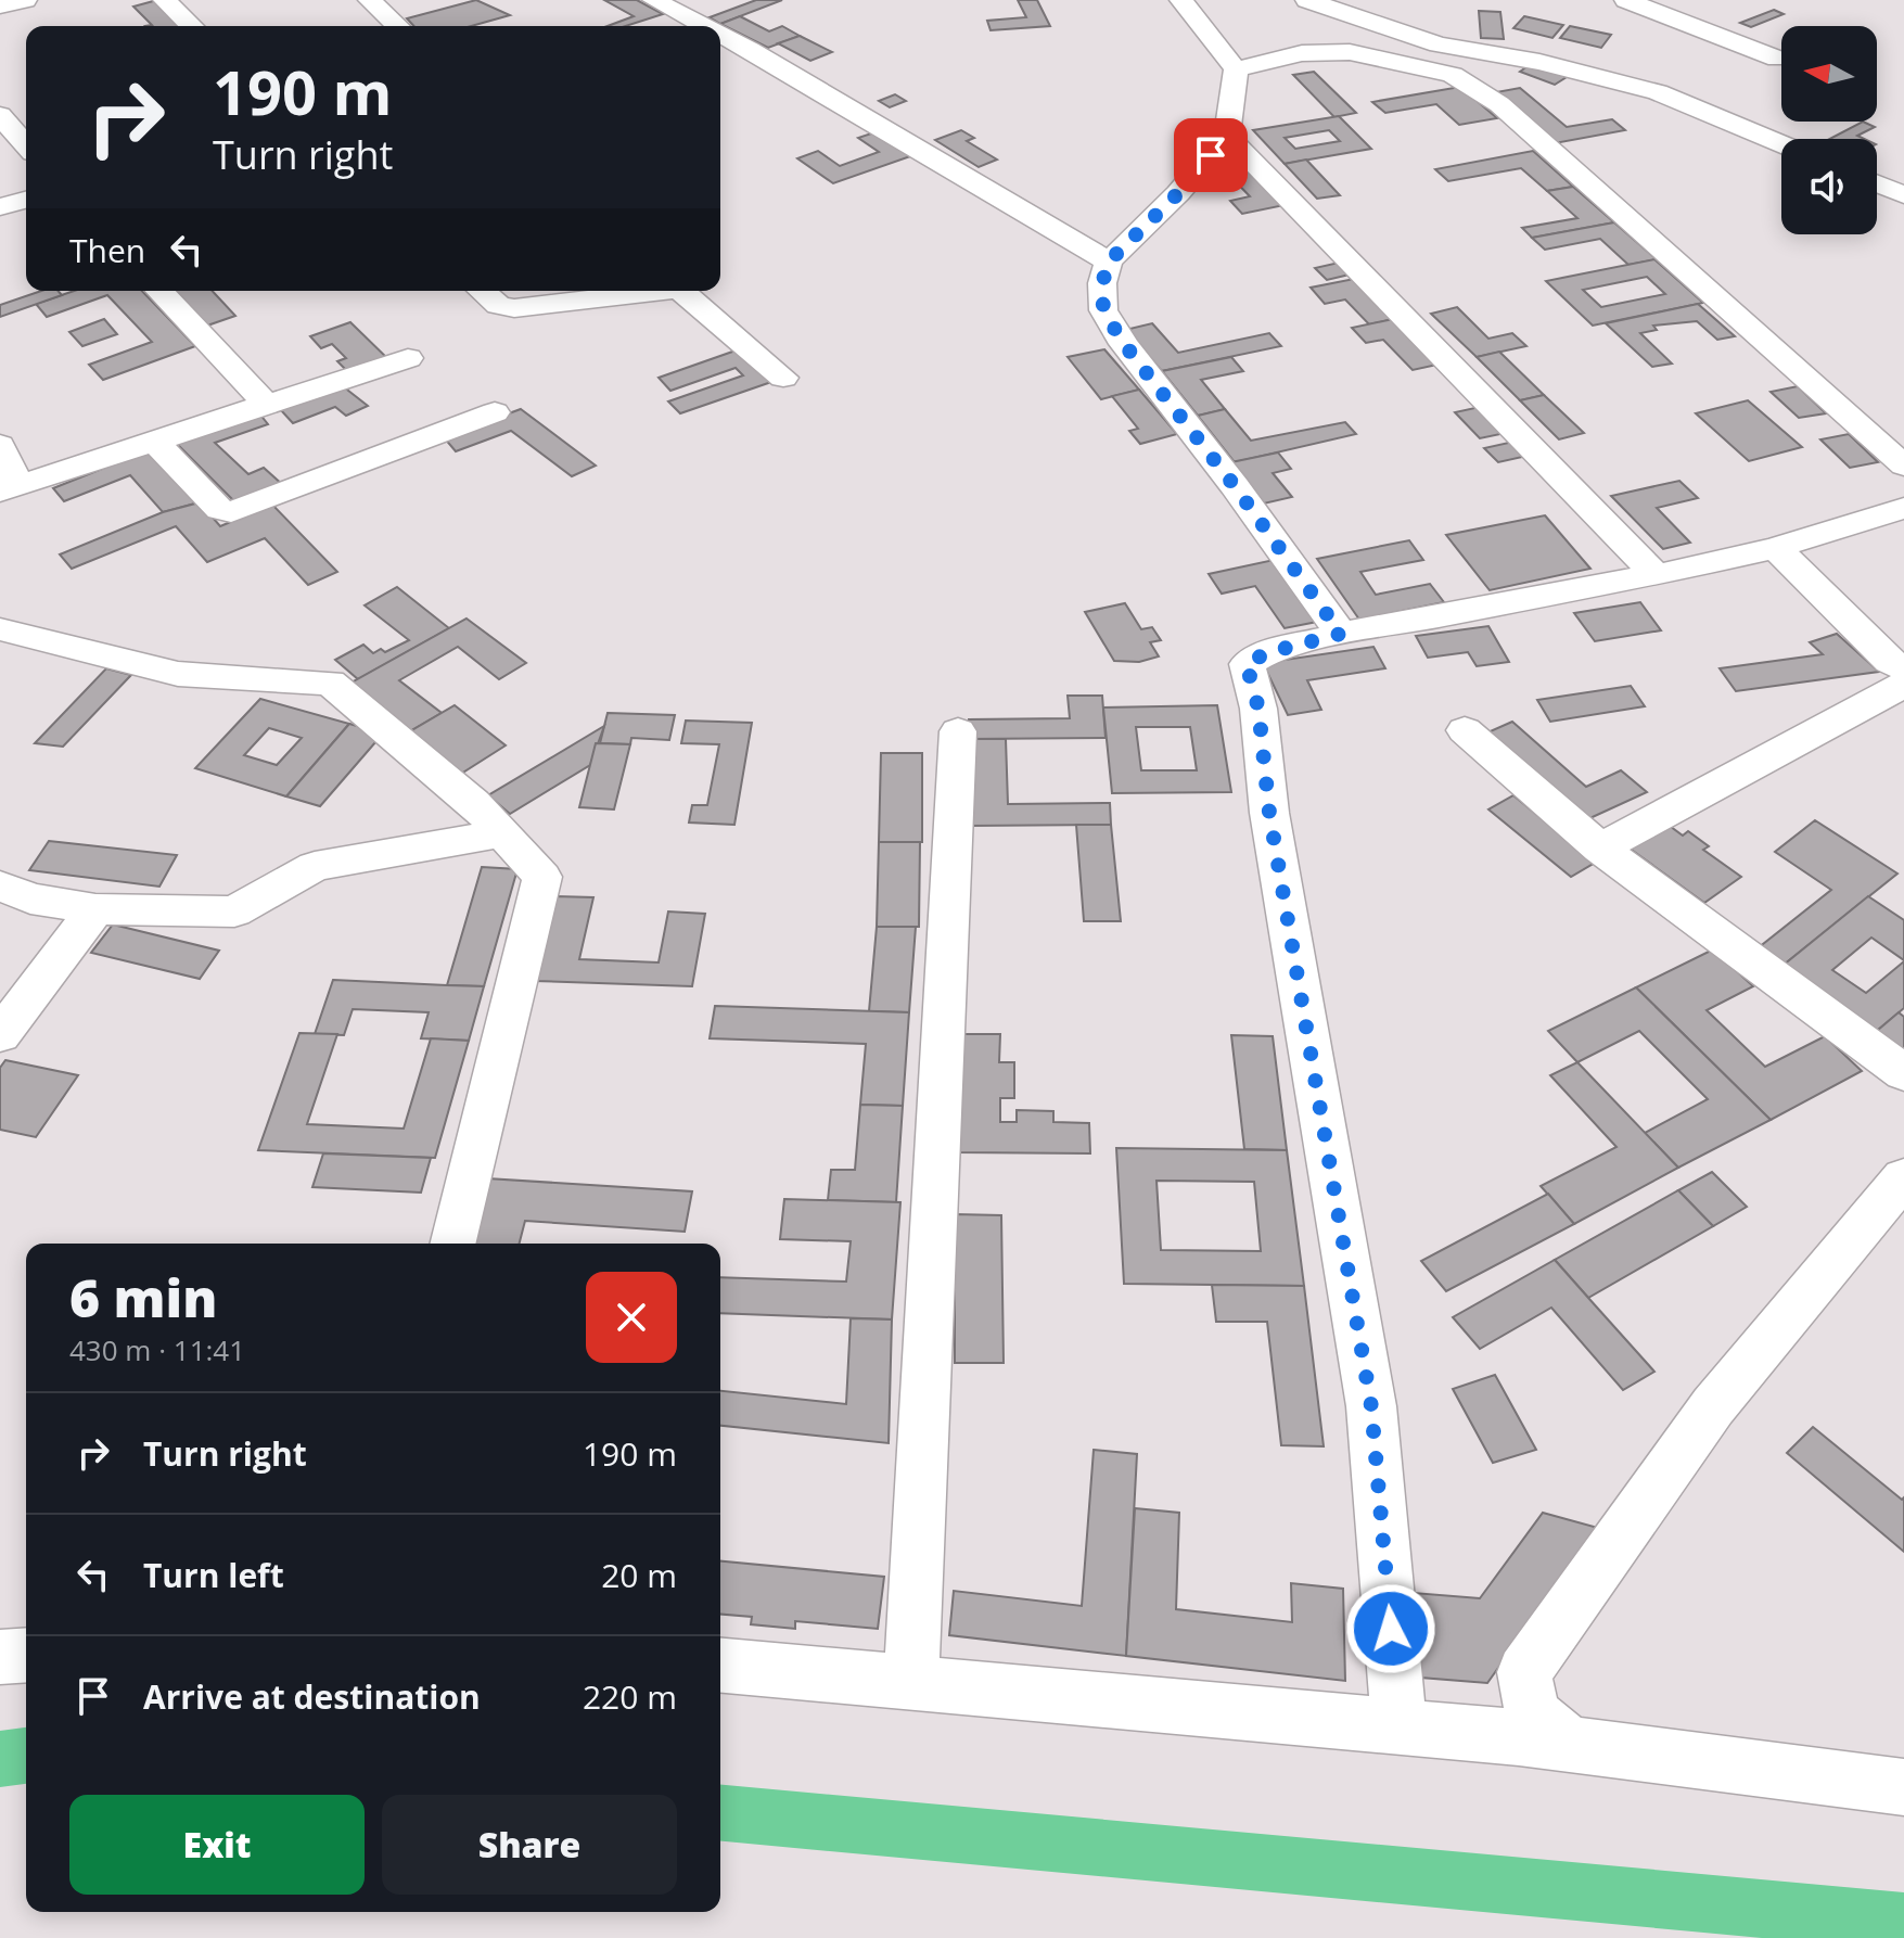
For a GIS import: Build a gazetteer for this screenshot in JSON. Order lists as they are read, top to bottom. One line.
{"north":"left","page":{"turn":["190 m","Turn right"],"then":"Then","heading":["6 min","430 m · 11:41"],"list":[{"name":"Turn right","value":"190 m"},{"name":"Turn left","value":"20 m"},{"name":"Arrive at destination","value":"220 m"}],"buttons":["Exit","Share"]}}
